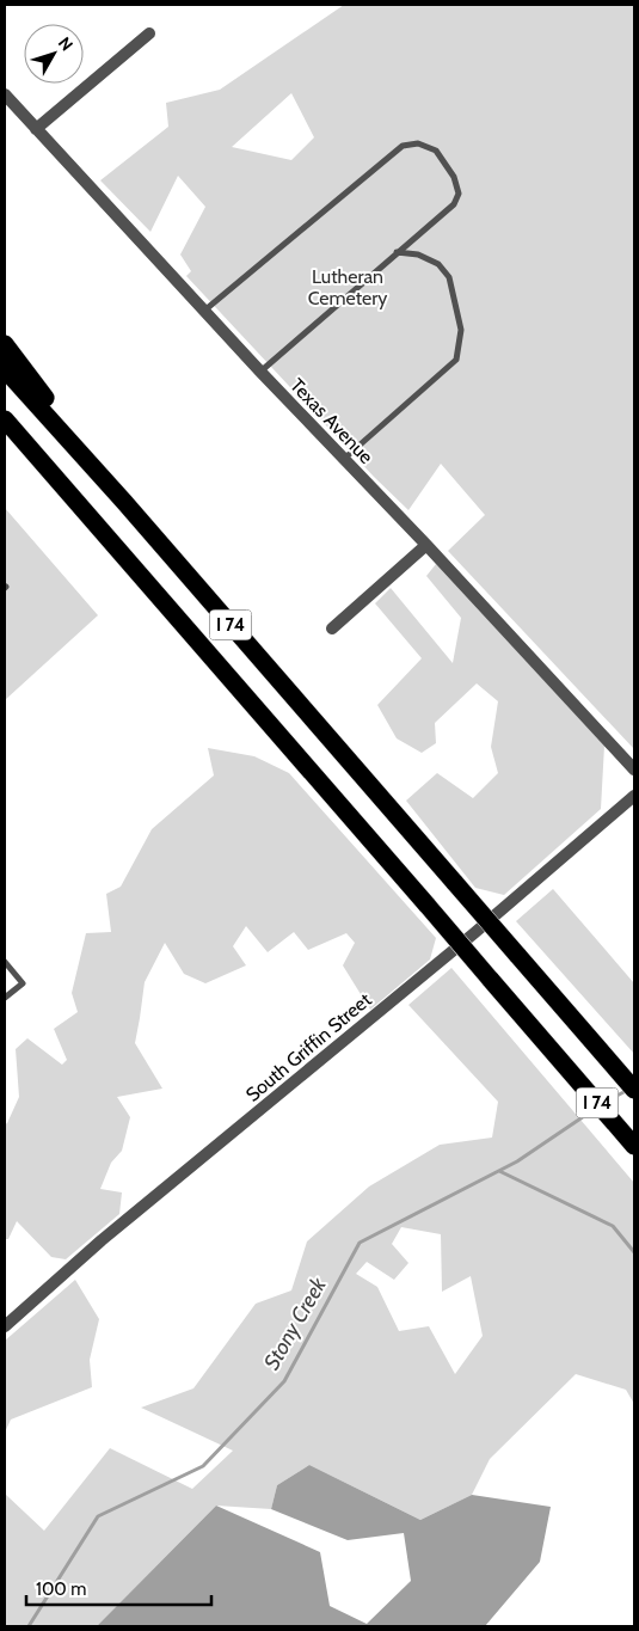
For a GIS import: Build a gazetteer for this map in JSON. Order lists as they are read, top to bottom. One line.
{"streets":{"highway":["I 74"],"street":["Texas Avenue","South Griffin Street"]},"water":["Stony Creek"],"parks":["Lutheran Cemetery"],"scale_bar":"100 m","north":"top right"}
